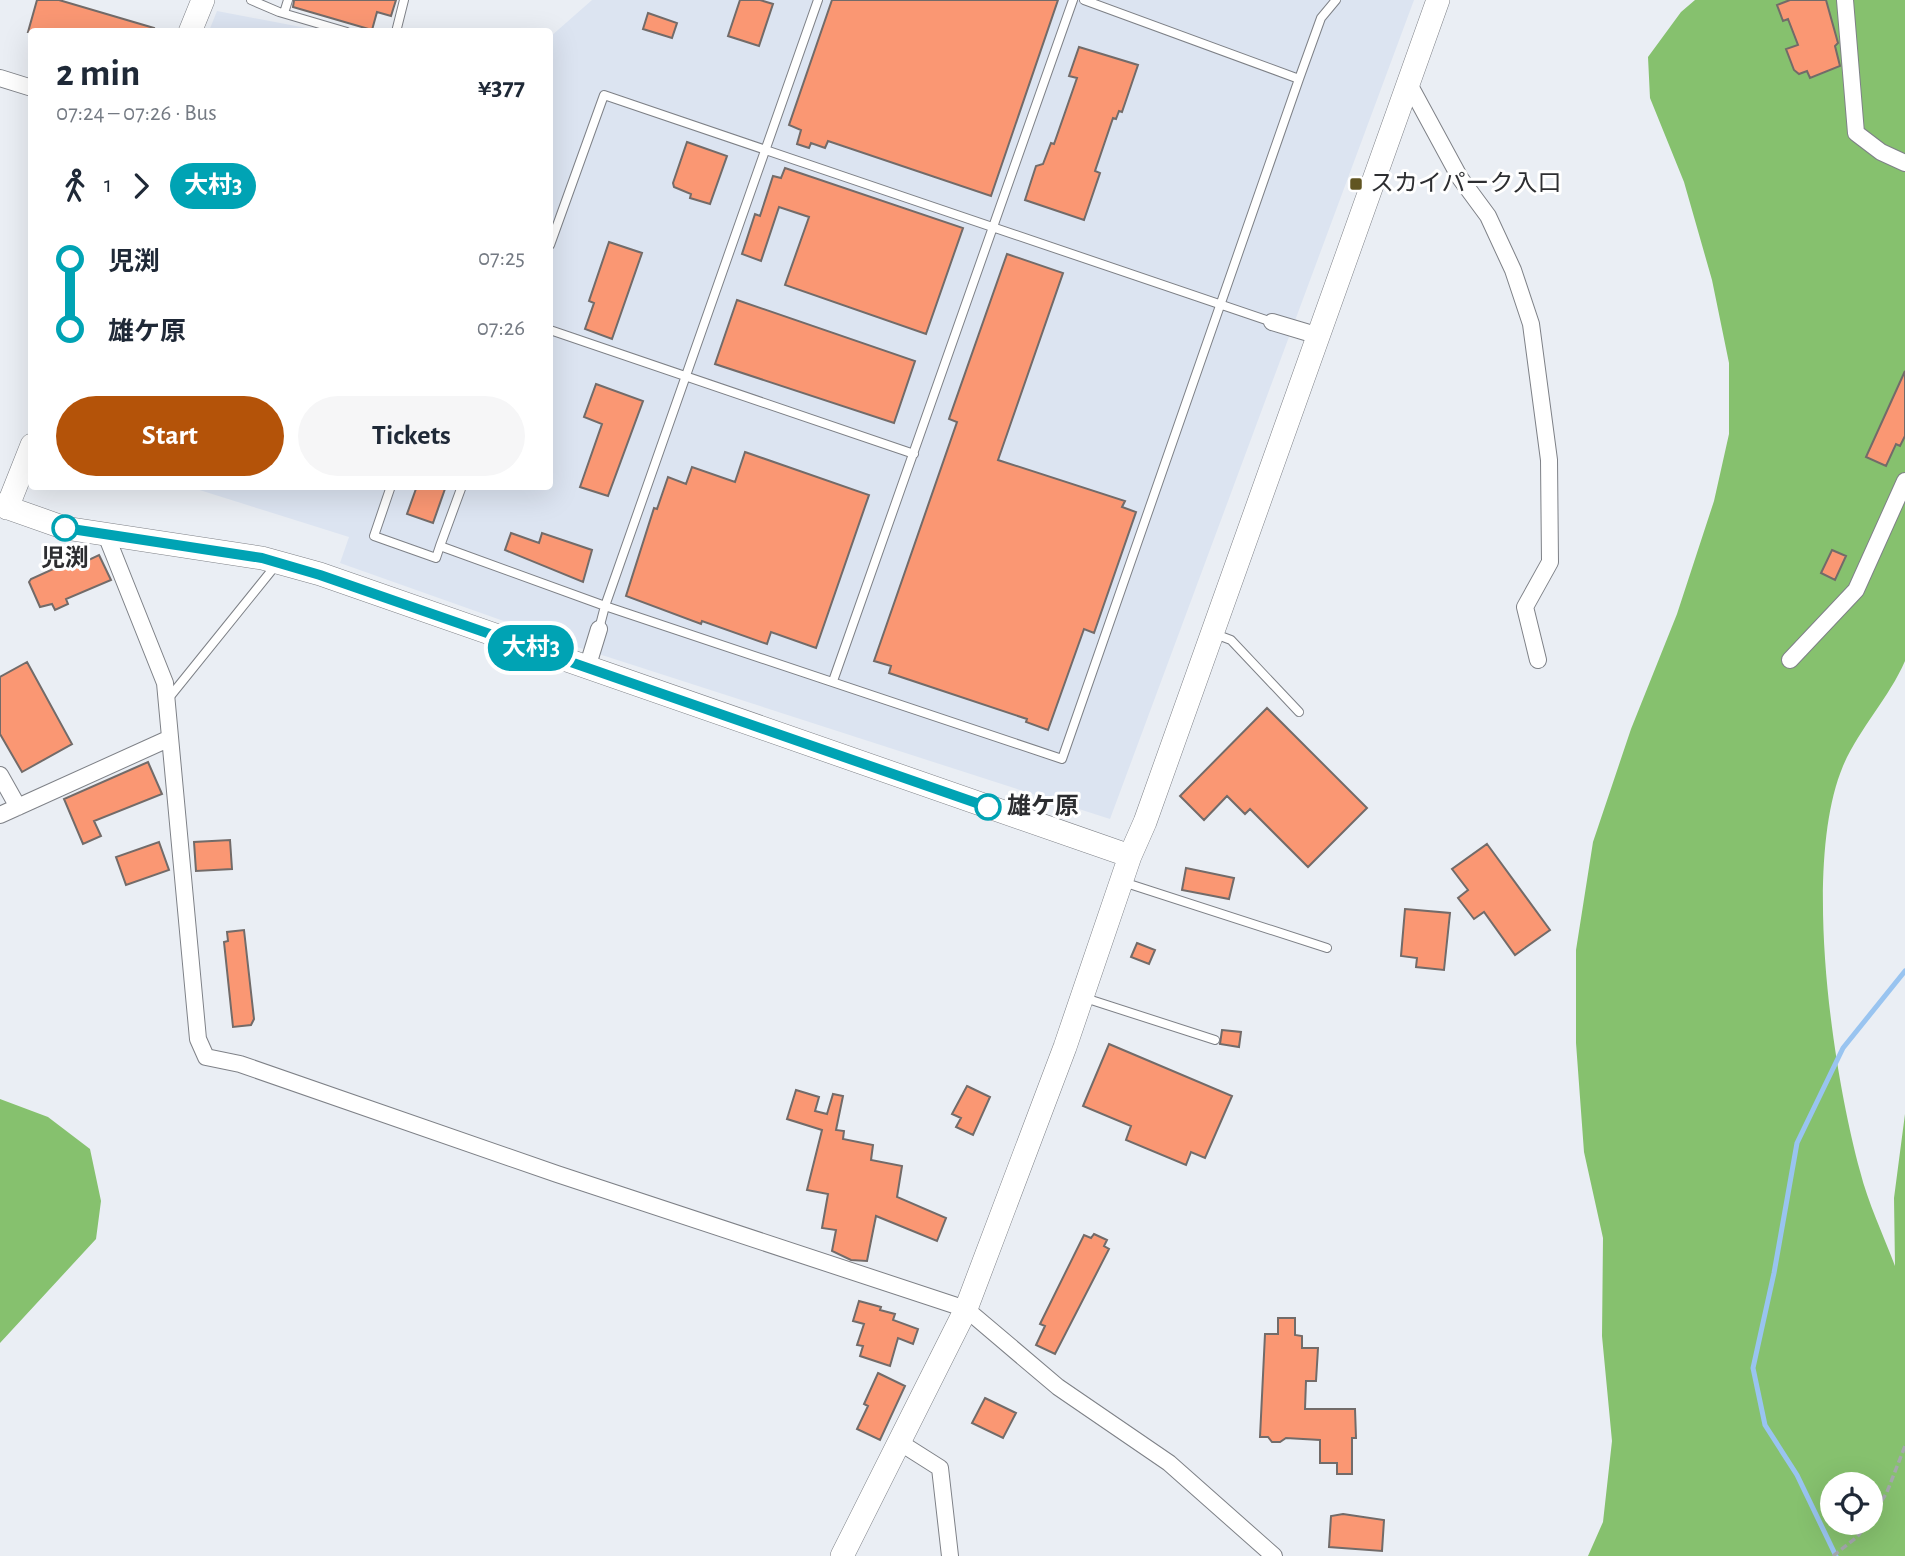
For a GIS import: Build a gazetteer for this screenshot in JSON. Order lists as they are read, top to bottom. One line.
{"places":{"transit":["スカイパーク入口"],"other":["児渕","雄ケ原"]},"lines":["bus line 大村3"],"page":{"on_map":"大村3","heading":["2 min","07:24 – 07:26 · Bus","¥377"],"legs":["1","大村3"],"list":[{"name":"児渕","value":"07:25"},{"name":"雄ケ原","value":"07:26"}],"buttons":["Start","Tickets"]}}
